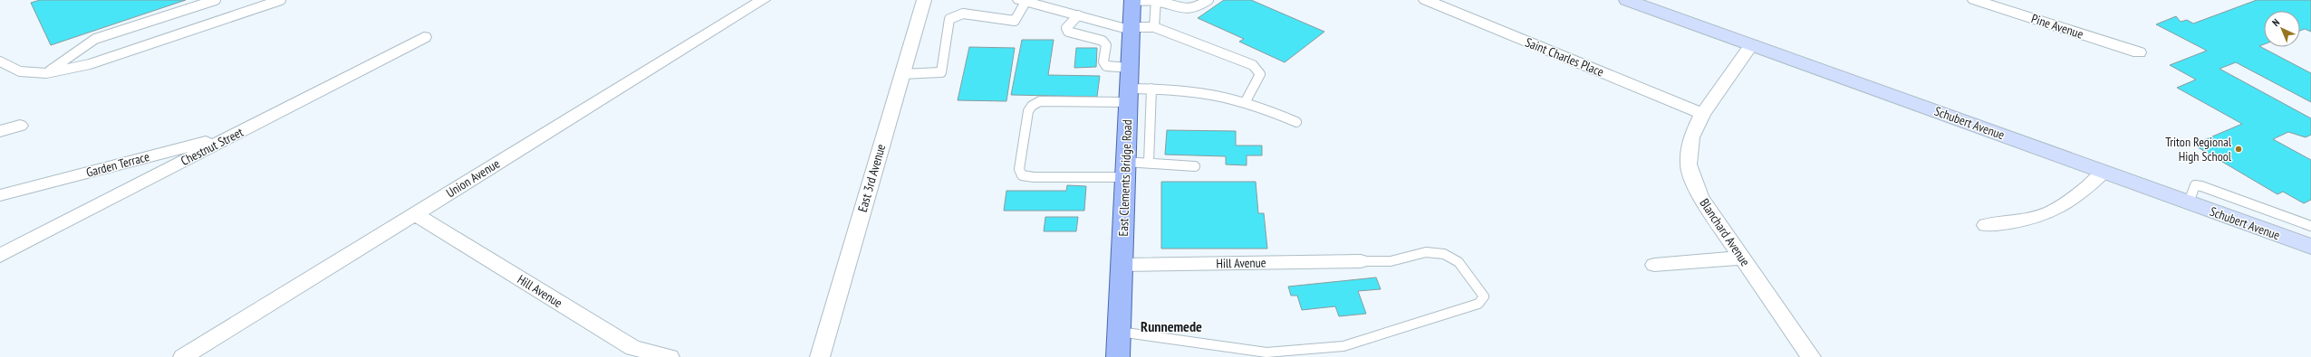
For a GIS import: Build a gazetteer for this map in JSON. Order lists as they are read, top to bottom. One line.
{"streets":{"main road":["East Clements Bridge Road"],"street":["Pine Avenue","Saint Charles Place","Schubert Avenue","Chestnut Street","Garden Terrace","Union Avenue","East 3rd Avenue","Blanchard Avenue","Hill Avenue"]},"crossings":[["Saint Charles Place","Blanchard Avenue"],["Schubert Avenue","Blanchard Avenue"],["Chestnut Street","Garden Terrace"],["Union Avenue","Hill Avenue"],["East Clements Bridge Road","Hill Avenue"]],"districts":["Runnemede"],"places":["Triton Regional High School"],"north":"top left"}
